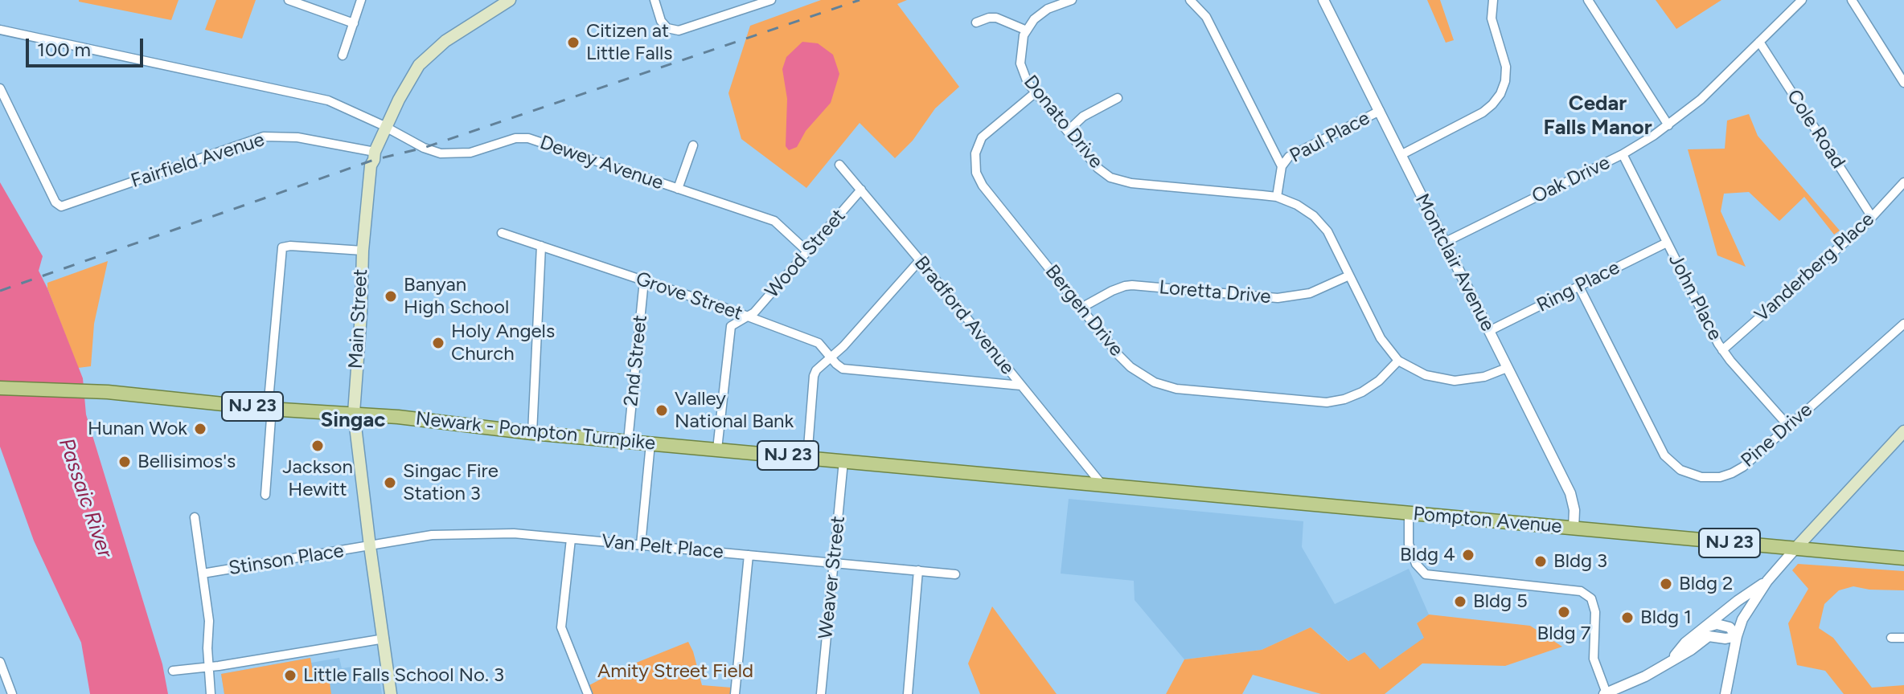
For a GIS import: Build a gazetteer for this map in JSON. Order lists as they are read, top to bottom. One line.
{"streets":{"main road":["Main Street","NJ 23","Newark - Pompton Turnpike","Pompton Avenue"],"street":["Donato Drive","Cole Road","Paul Place","Fairfield Avenue","Dewey Avenue","Oak Drive","Wood Street","Montclair Avenue","Vanderberg Place","Ring Place","Loretta Drive","Grove Street","John Place","Bergen Drive","Bradford Avenue","2nd Street","Pine Drive","Van Pelt Place","Stinson Place","Weaver Street"]},"crossings":[["Donato Drive","Montclair Avenue"],["Donato Drive","Loretta Drive"],["Donato Drive","Bergen Drive"],["Cole Road","Oak Drive"],["Cole Road","Vanderberg Place"],["Paul Place","Montclair Avenue"],["Fairfield Avenue","Main Street"],["Dewey Avenue","Wood Street"],["Dewey Avenue","Main Street"],["Oak Drive","Montclair Avenue"],["Oak Drive","John Place"],["Wood Street","Grove Street"],["Wood Street","Bradford Avenue"],["Wood Street","Newark - Pompton Turnpike"],["Montclair Avenue","Ring Place"],["Montclair Avenue","Pompton Avenue"],["Vanderberg Place","John Place"],["Ring Place","John Place"],["Ring Place","Pine Drive"],["Loretta Drive","Bergen Drive"],["Grove Street","Bradford Avenue"],["Grove Street","2nd Street"],["John Place","Pine Drive"],["Bradford Avenue","Pompton Avenue"],["Main Street","Newark - Pompton Turnpike"],["Main Street","Van Pelt Place"],["Main Street","Stinson Place"],["2nd Street","Newark - Pompton Turnpike"],["Newark - Pompton Turnpike","Pompton Avenue"],["Newark - Pompton Turnpike","Weaver Street"],["Van Pelt Place","Stinson Place"],["Van Pelt Place","Weaver Street"]],"districts":["Cedar Falls Manor","Singac"],"water":["Passaic River"],"parks":["Amity Street Field"],"places":["Citizen at Little Falls","Banyan High School","Holy Angels Church","Valley National Bank","Hunan Wok","Jackson Hewitt","Bellisimos's","Singac Fire Station 3","Bldg 4","Bldg 3","Bldg 2","Bldg 5","Bldg 7","Bldg 1","Little Falls School No. 3"],"scale_bar":"100 m"}
